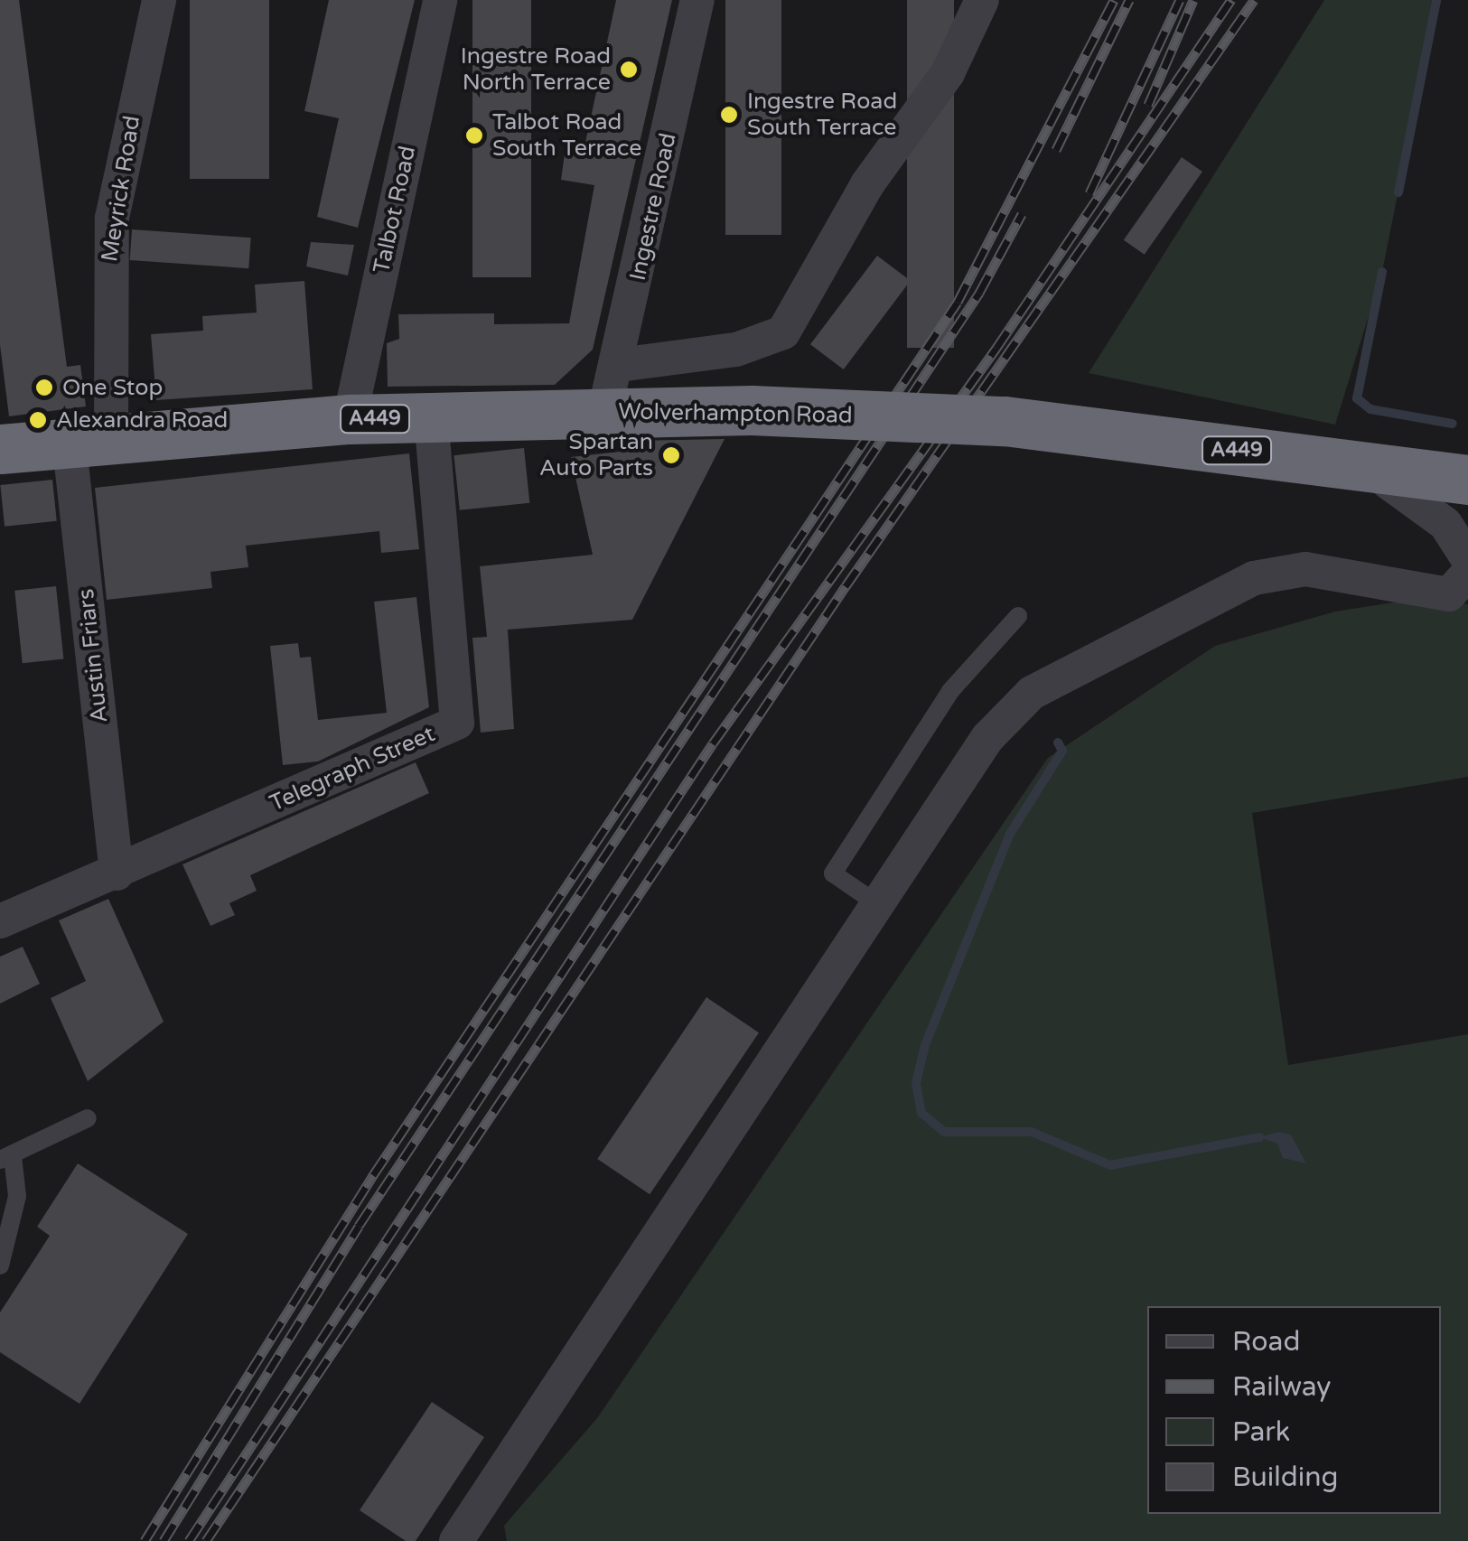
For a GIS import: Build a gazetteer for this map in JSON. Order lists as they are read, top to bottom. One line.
{"streets":{"highway":["Wolverhampton Road","A449"],"street":["Meyrick Road","Ingestre Road","Talbot Road","Austin Friars","Telegraph Street"]},"crossings":[["Meyrick Road","Wolverhampton Road"],["Meyrick Road","Austin Friars"],["Ingestre Road","Wolverhampton Road"],["Talbot Road","Wolverhampton Road"],["Wolverhampton Road","Austin Friars"],["Wolverhampton Road","Telegraph Street"],["Austin Friars","Telegraph Street"]],"places":["Ingestre Road North Terrace","Ingestre Road South Terrace","Talbot Road South Terrace","One Stop","Alexandra Road","Spartan Auto Parts"],"legend":["Road","Railway","Park","Building"]}
